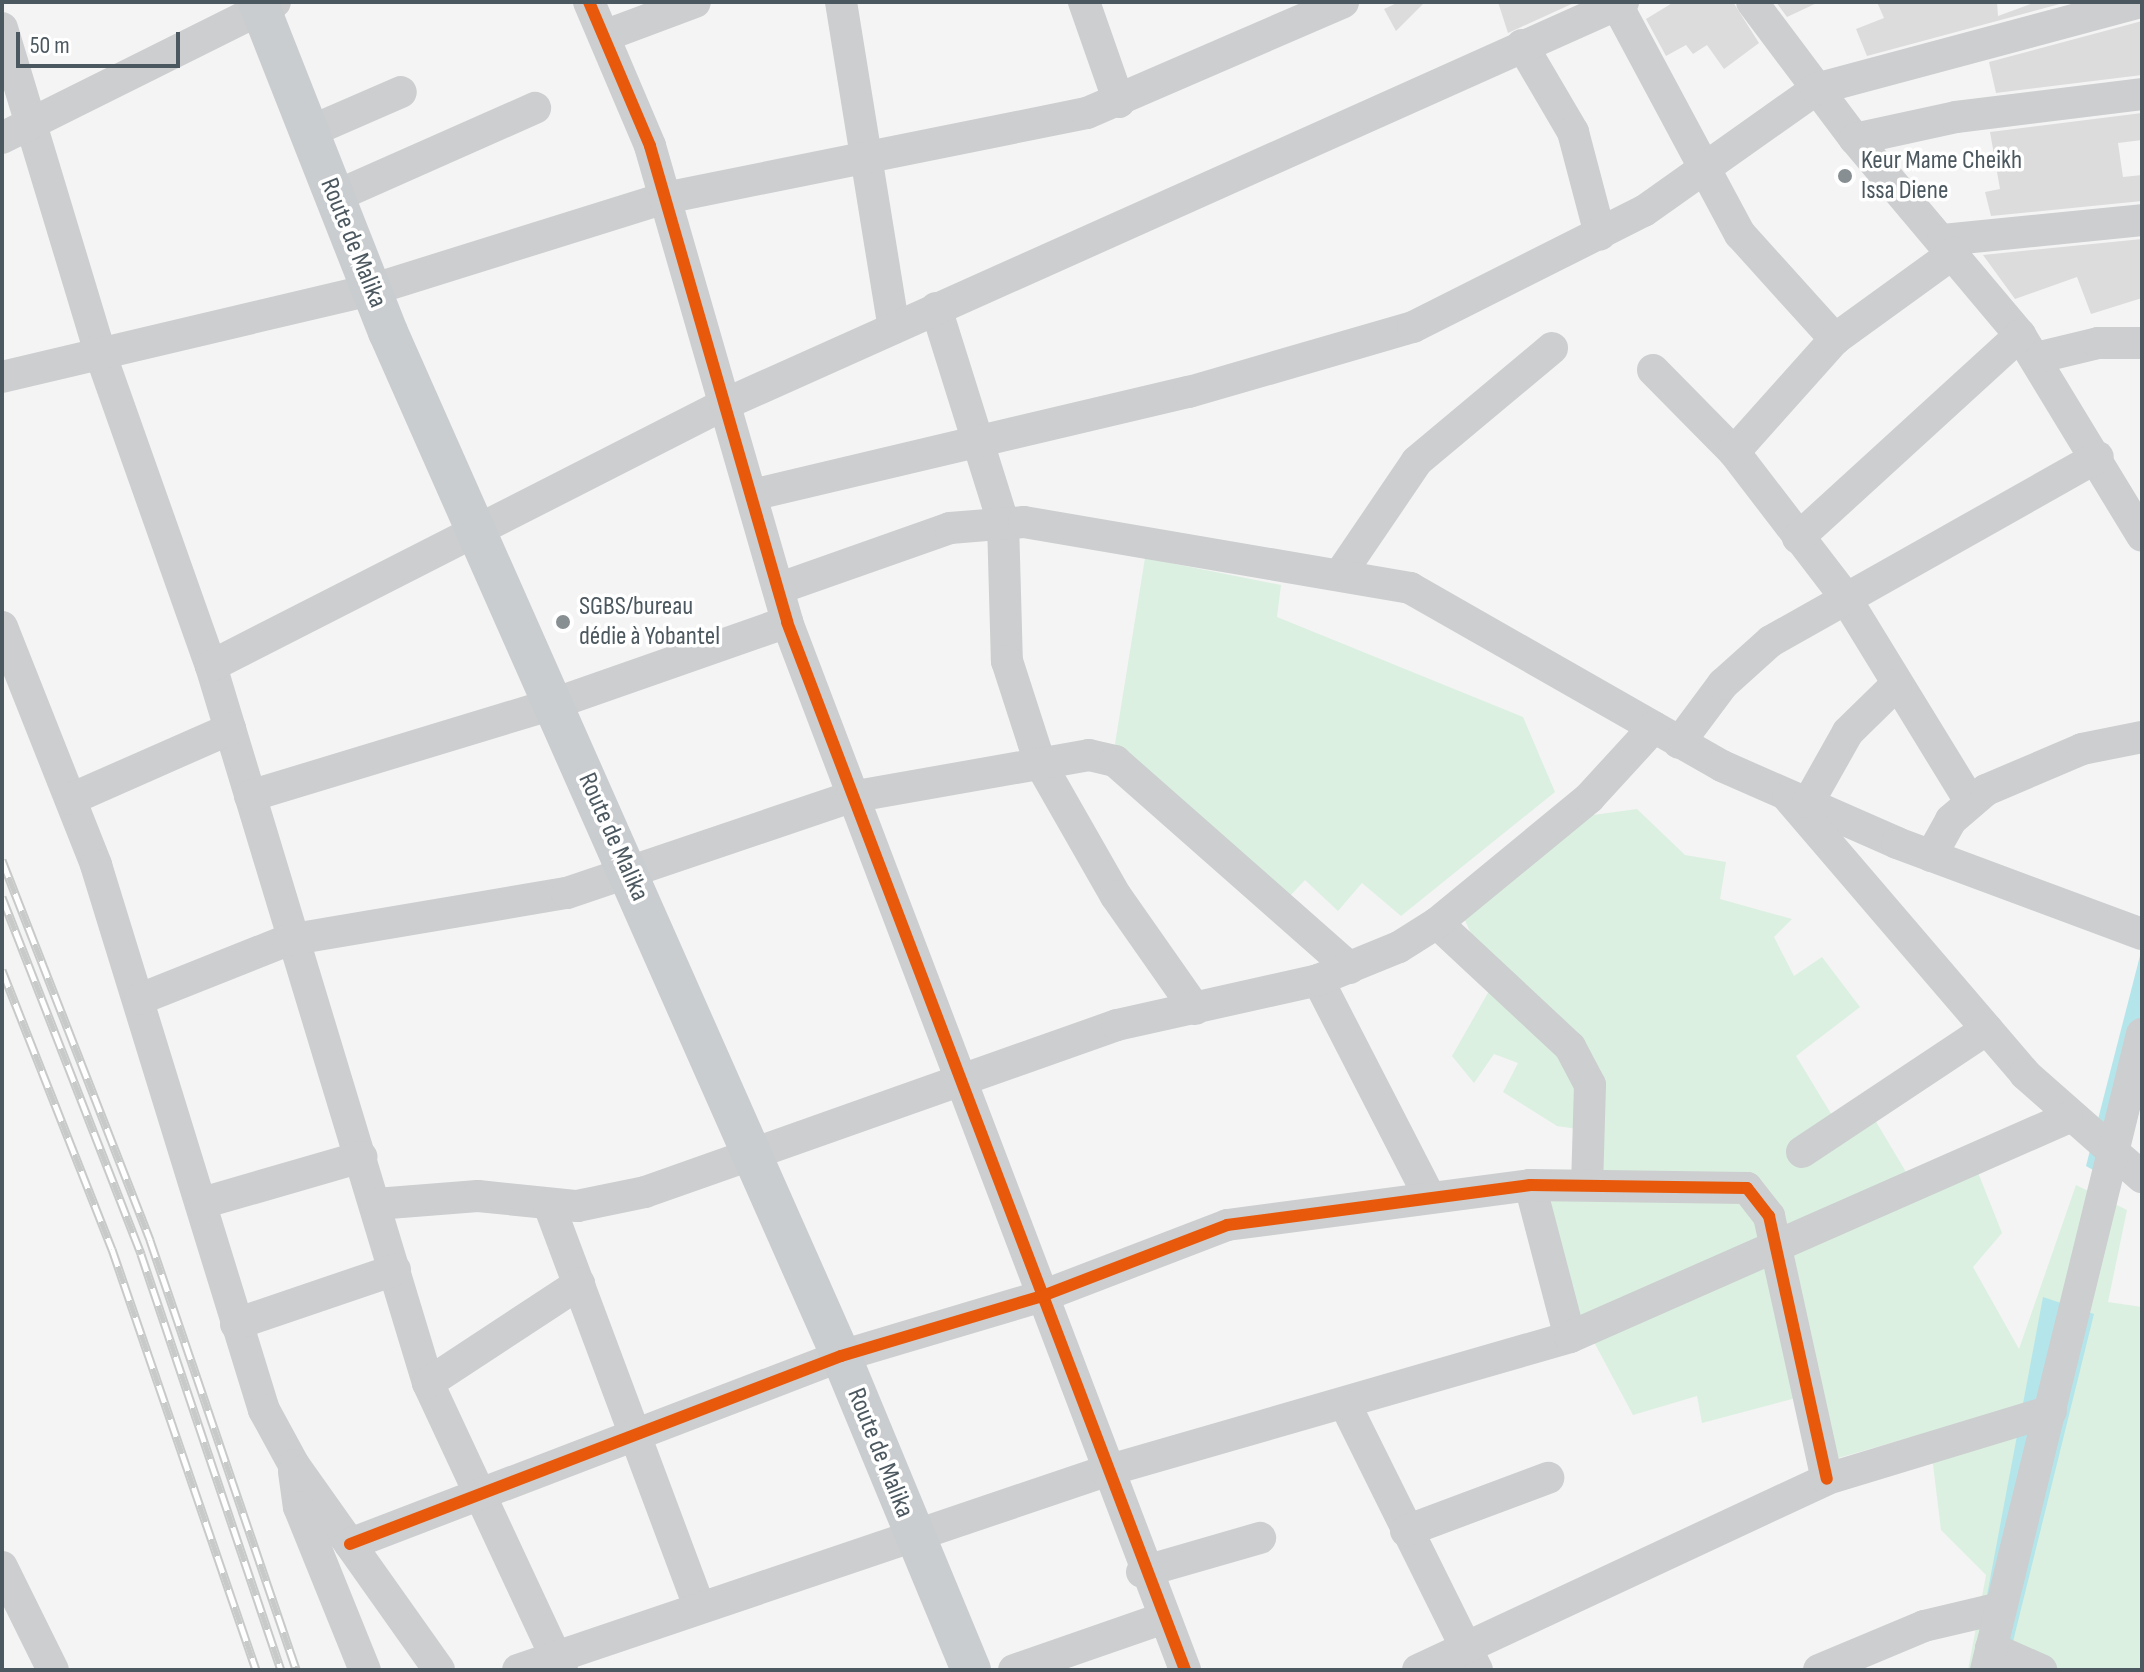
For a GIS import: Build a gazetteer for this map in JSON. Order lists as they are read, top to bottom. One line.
{"streets":{"main road":["Route de Malika"]},"places":["Keur Mame Cheikh Issa Diene","SGBS/bureau dédie à Yobantel"],"scale_bar":"50 m"}
